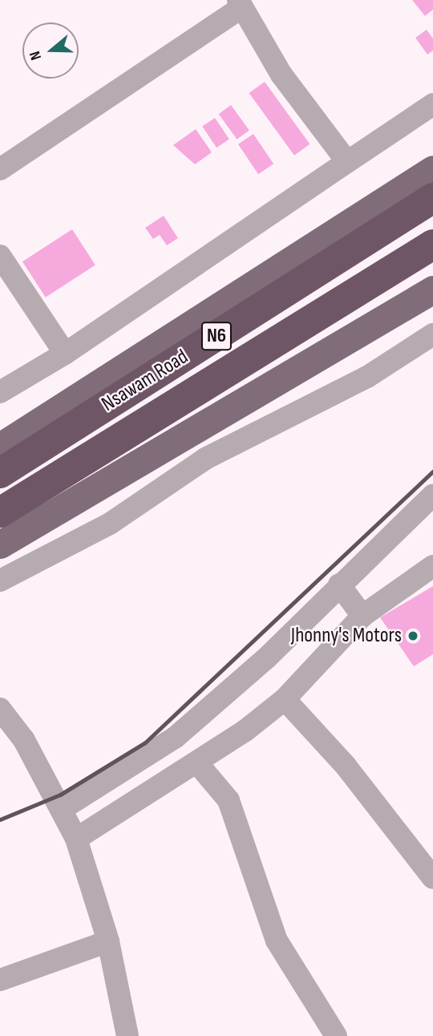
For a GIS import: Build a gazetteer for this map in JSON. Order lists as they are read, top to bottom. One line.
{"streets":{"highway":["N6","Nsawam Road"]},"places":["Jhonny's Motors"],"north":"left"}
